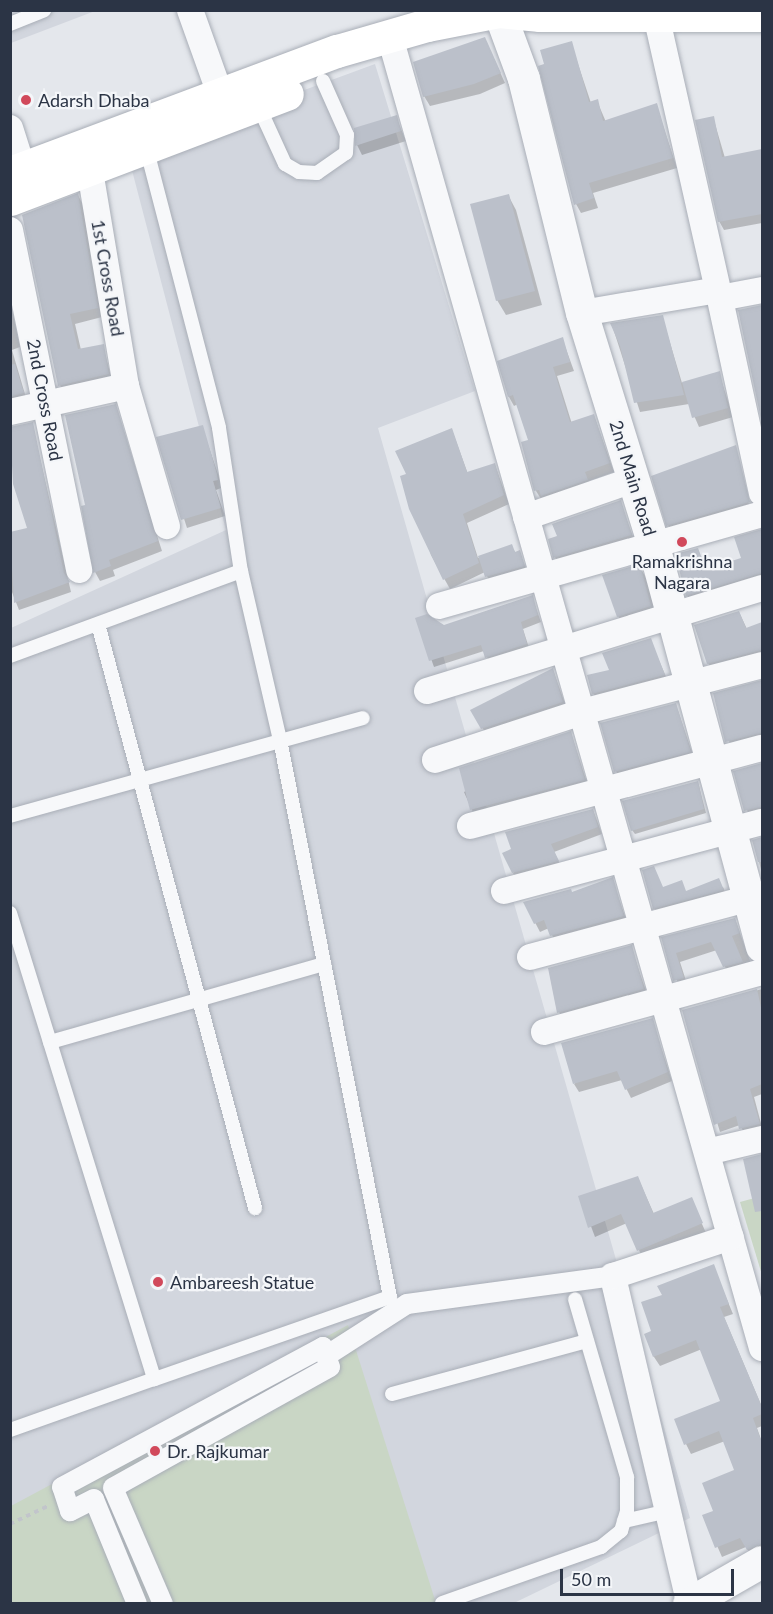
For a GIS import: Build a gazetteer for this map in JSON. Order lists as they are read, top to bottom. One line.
{"streets":{"street":["1st Cross Road","2nd Cross Road","2nd Main Road"]},"places":["Adarsh Dhaba","Ramakrishna Nagara","Ambareesh Statue","Dr. Rajkumar"],"scale_bar":"50 m"}
